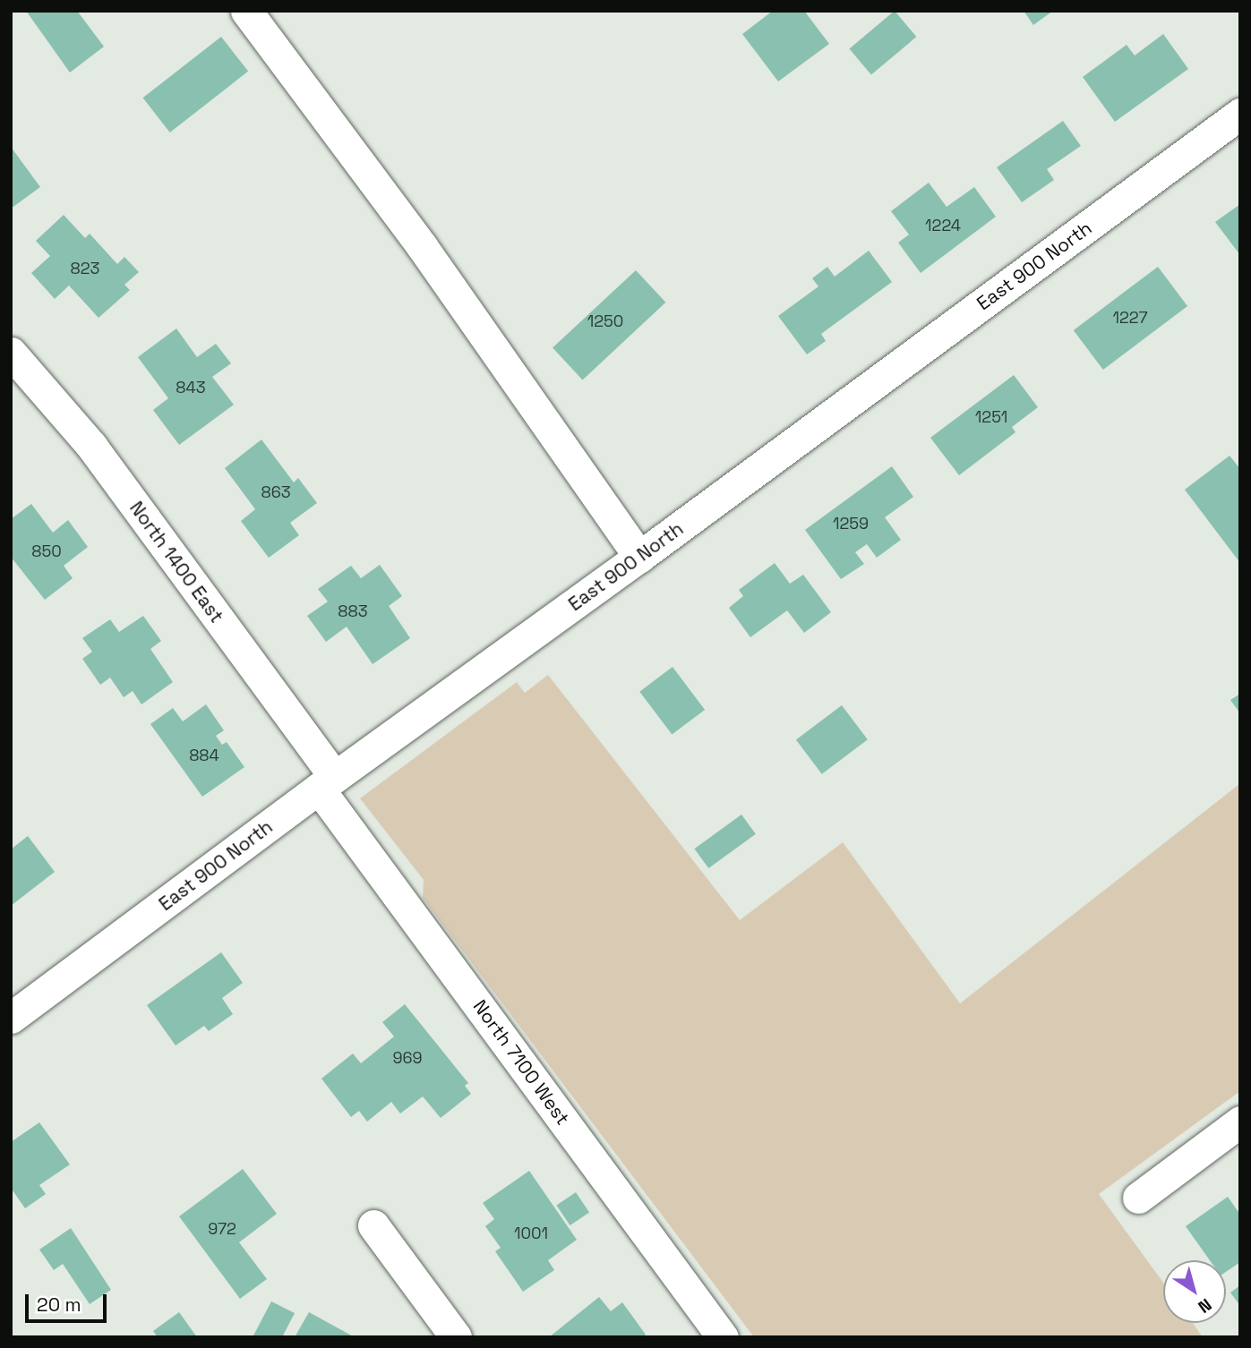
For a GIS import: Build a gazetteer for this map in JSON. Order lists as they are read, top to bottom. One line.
{"streets":{"street":["East 900 North","North 1400 East","North 7100 West"]},"crossings":[["East 900 North","North 1400 East"],["East 900 North","North 7100 West"],["North 1400 East","North 7100 West"]],"house_numbers":["1224","823","1227","1250","843","1251","863","1259","850","883","884","969","972","1001"],"scale_bar":"20 m","north":"bottom right"}
